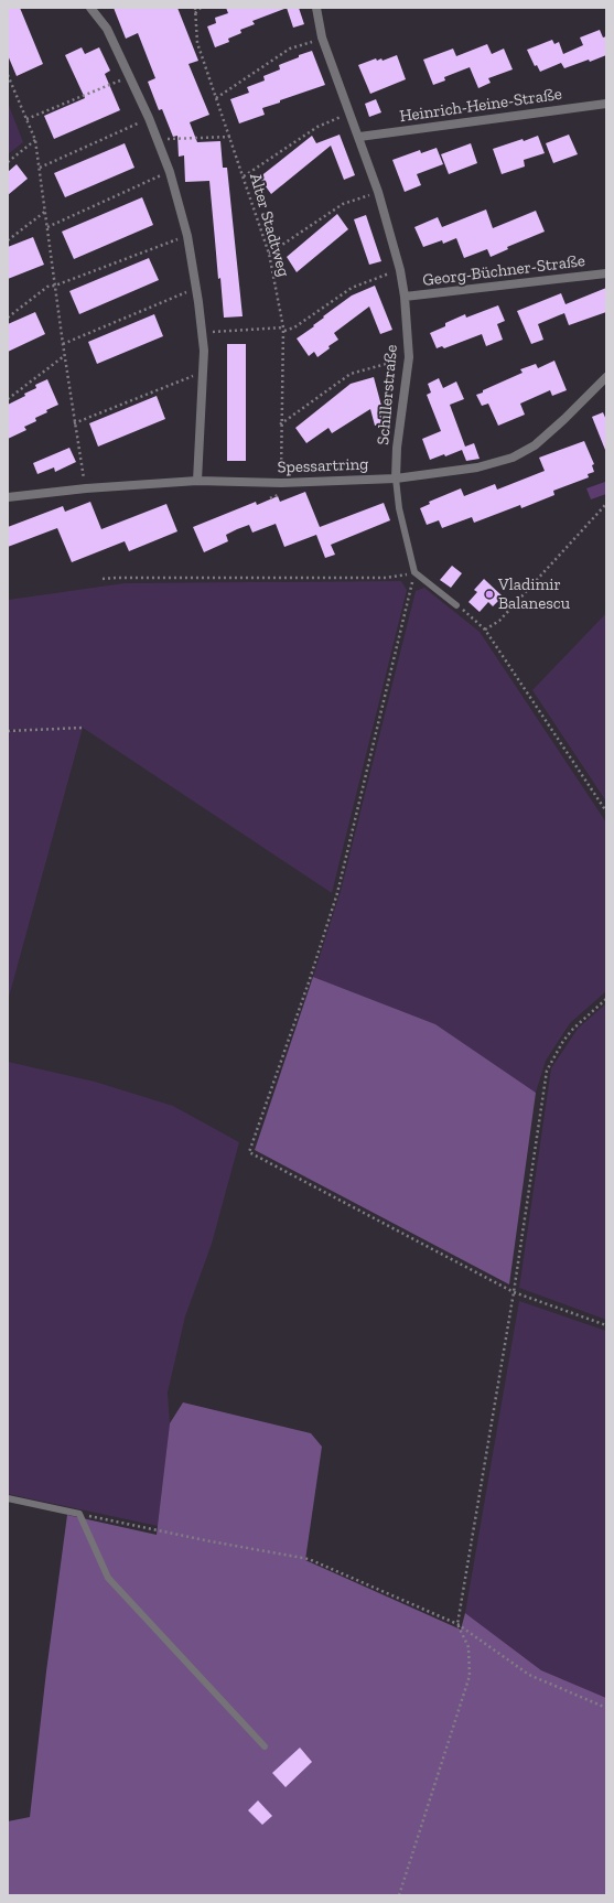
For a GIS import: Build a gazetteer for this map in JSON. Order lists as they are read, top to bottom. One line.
{"streets":{"street":["Heinrich-Heine-Straße","Georg-Büchner-Straße","Schillerstraße","Spessartring"],"path":["Alter Stadtweg"]},"crossings":[["Heinrich-Heine-Straße","Schillerstraße"],["Alter Stadtweg","Spessartring"],["Georg-Büchner-Straße","Schillerstraße"],["Schillerstraße","Spessartring"]],"places":["Vladimir Balanescu"]}
